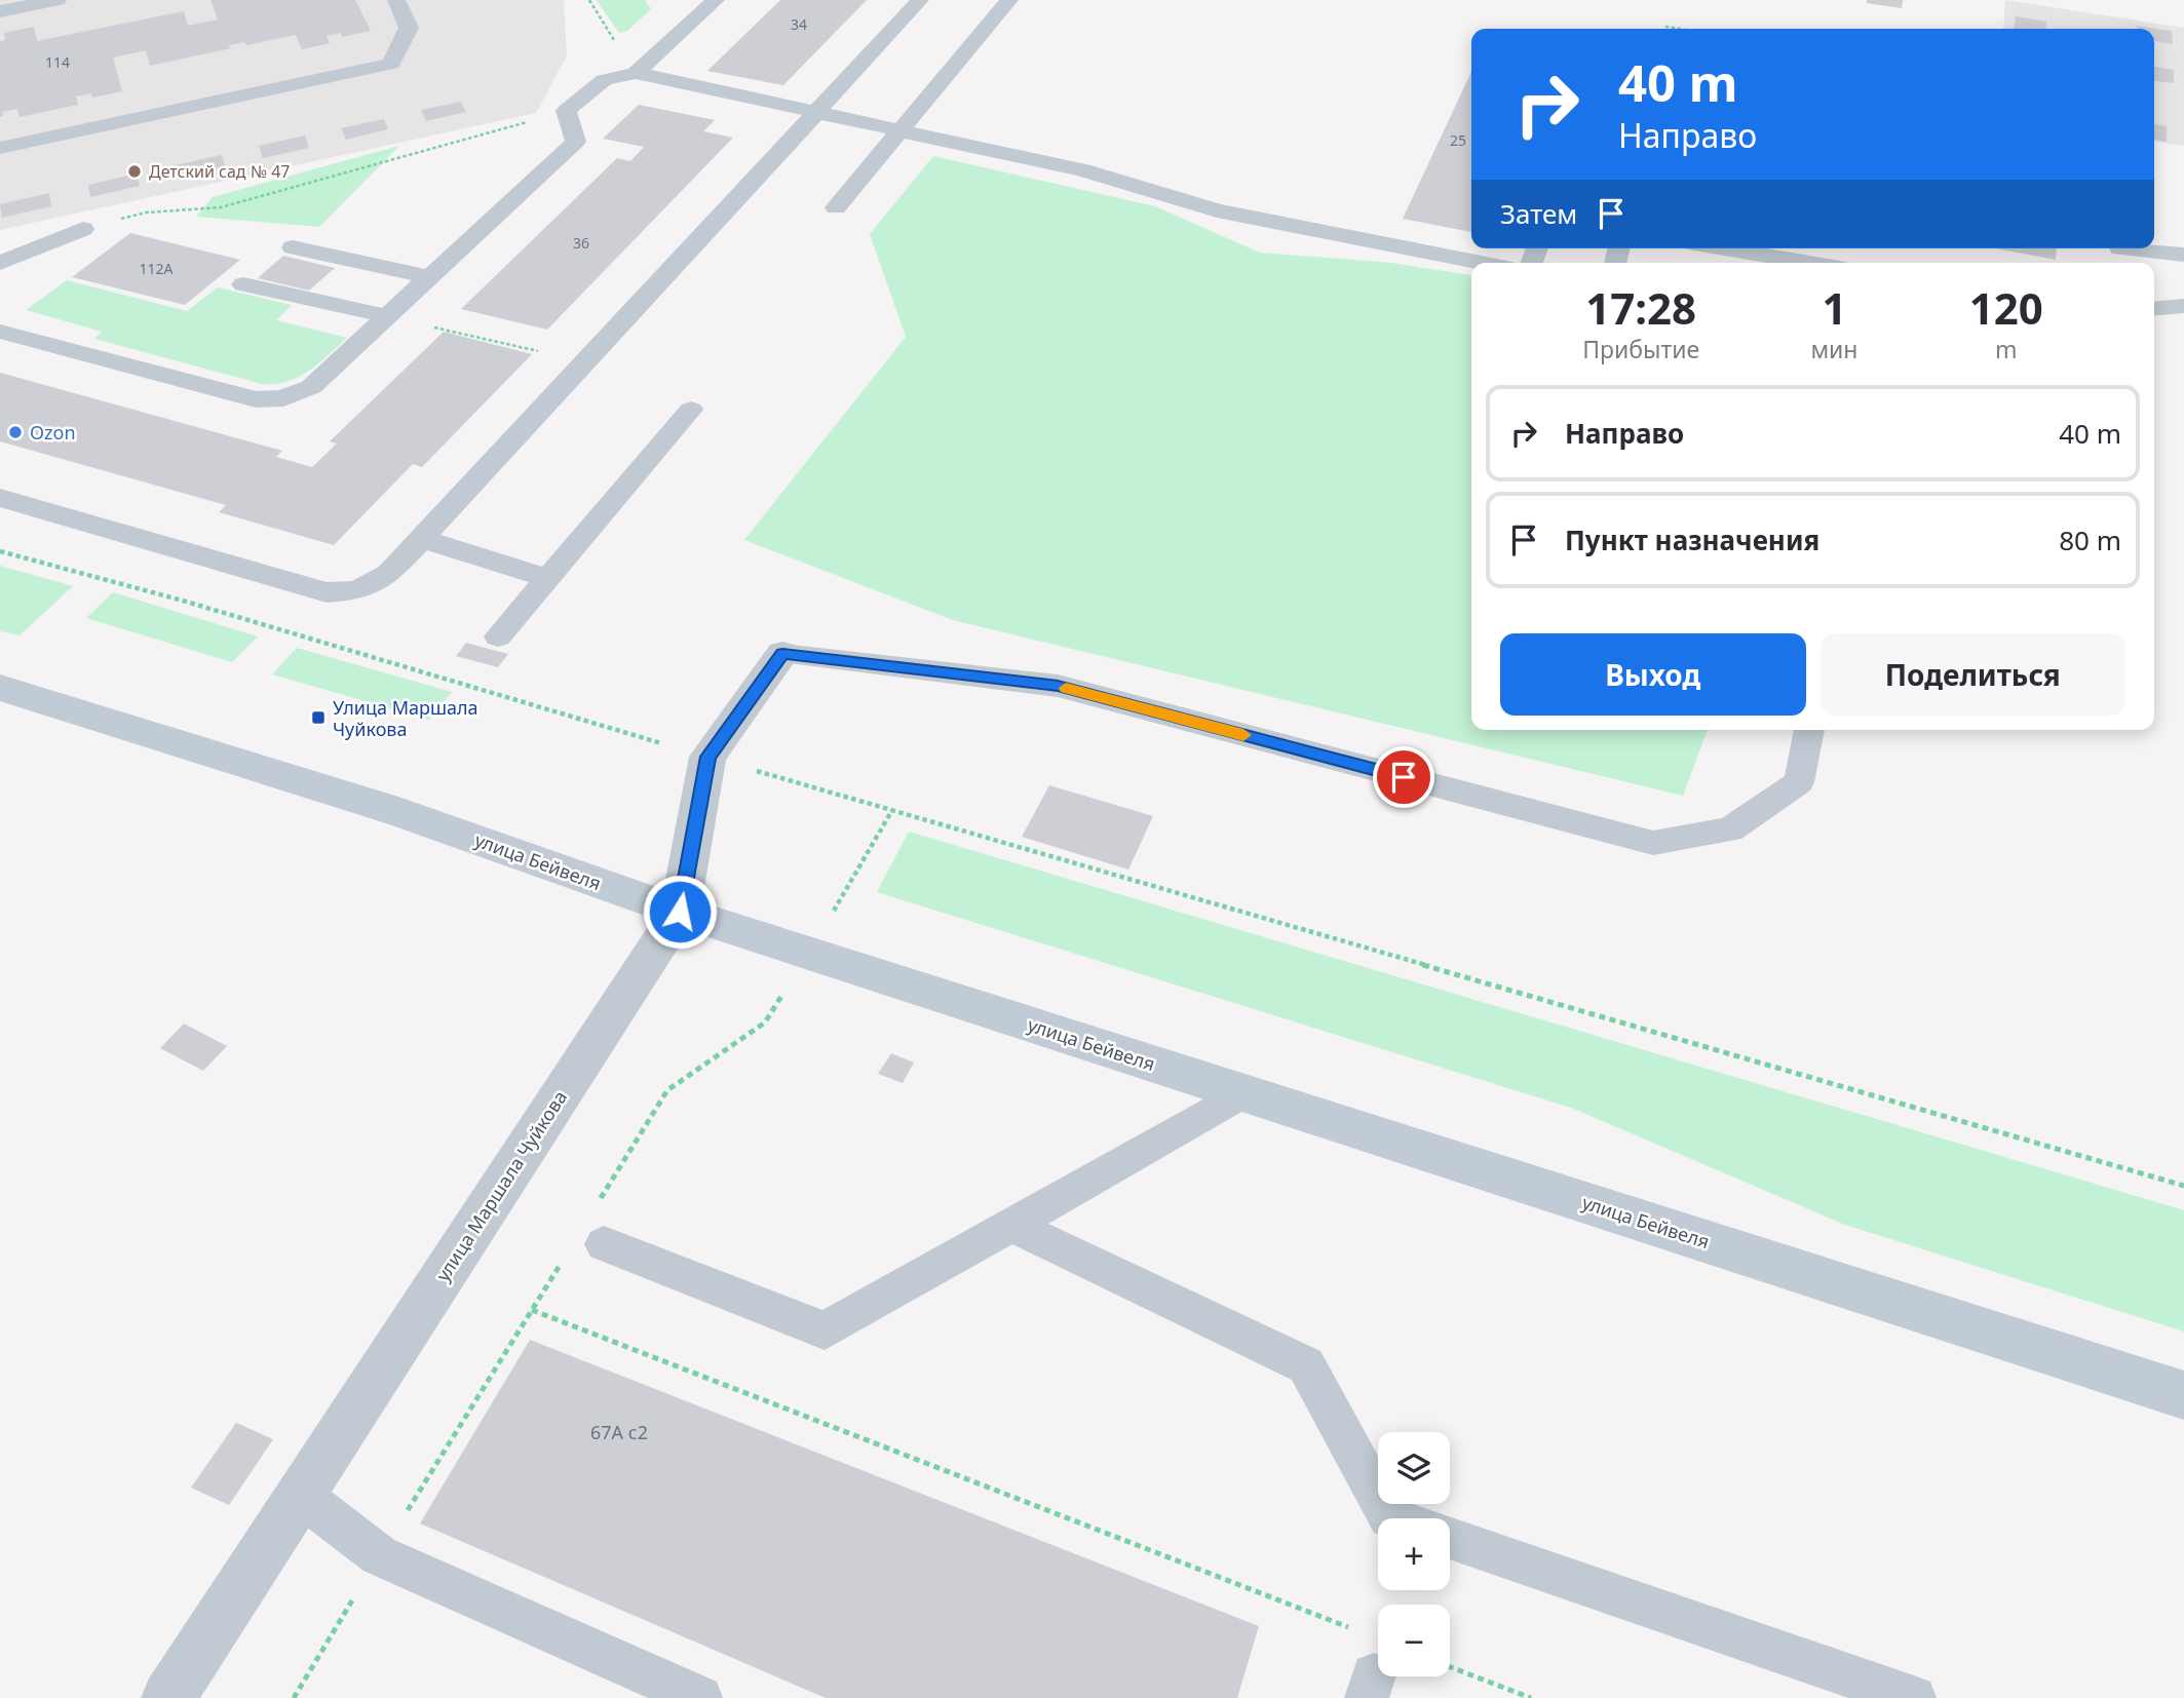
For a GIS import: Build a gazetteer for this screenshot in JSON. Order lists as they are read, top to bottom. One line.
{"streets":{"main road":["улица Бейвеля"],"street":["улица Маршала Чуйкова"]},"crossings":[["улица Бейвеля","улица Маршала Чуйкова"]],"places":{"other":["Детский сад № 47","Ozon"],"transit":["Улица Маршала Чуйкова"]},"house_numbers":["34","114","25","36","112А","67А с2"],"page":{"turn":["40 m","Направо"],"then":"Затем","eta":["17:28","Прибытие","1","мин","120","m"],"list":[{"name":"Направо","value":"40 m"},{"name":"Пункт назначения","value":"80 m"}],"buttons":["Выход","Поделиться"],"map_buttons":["+","−"]}}
